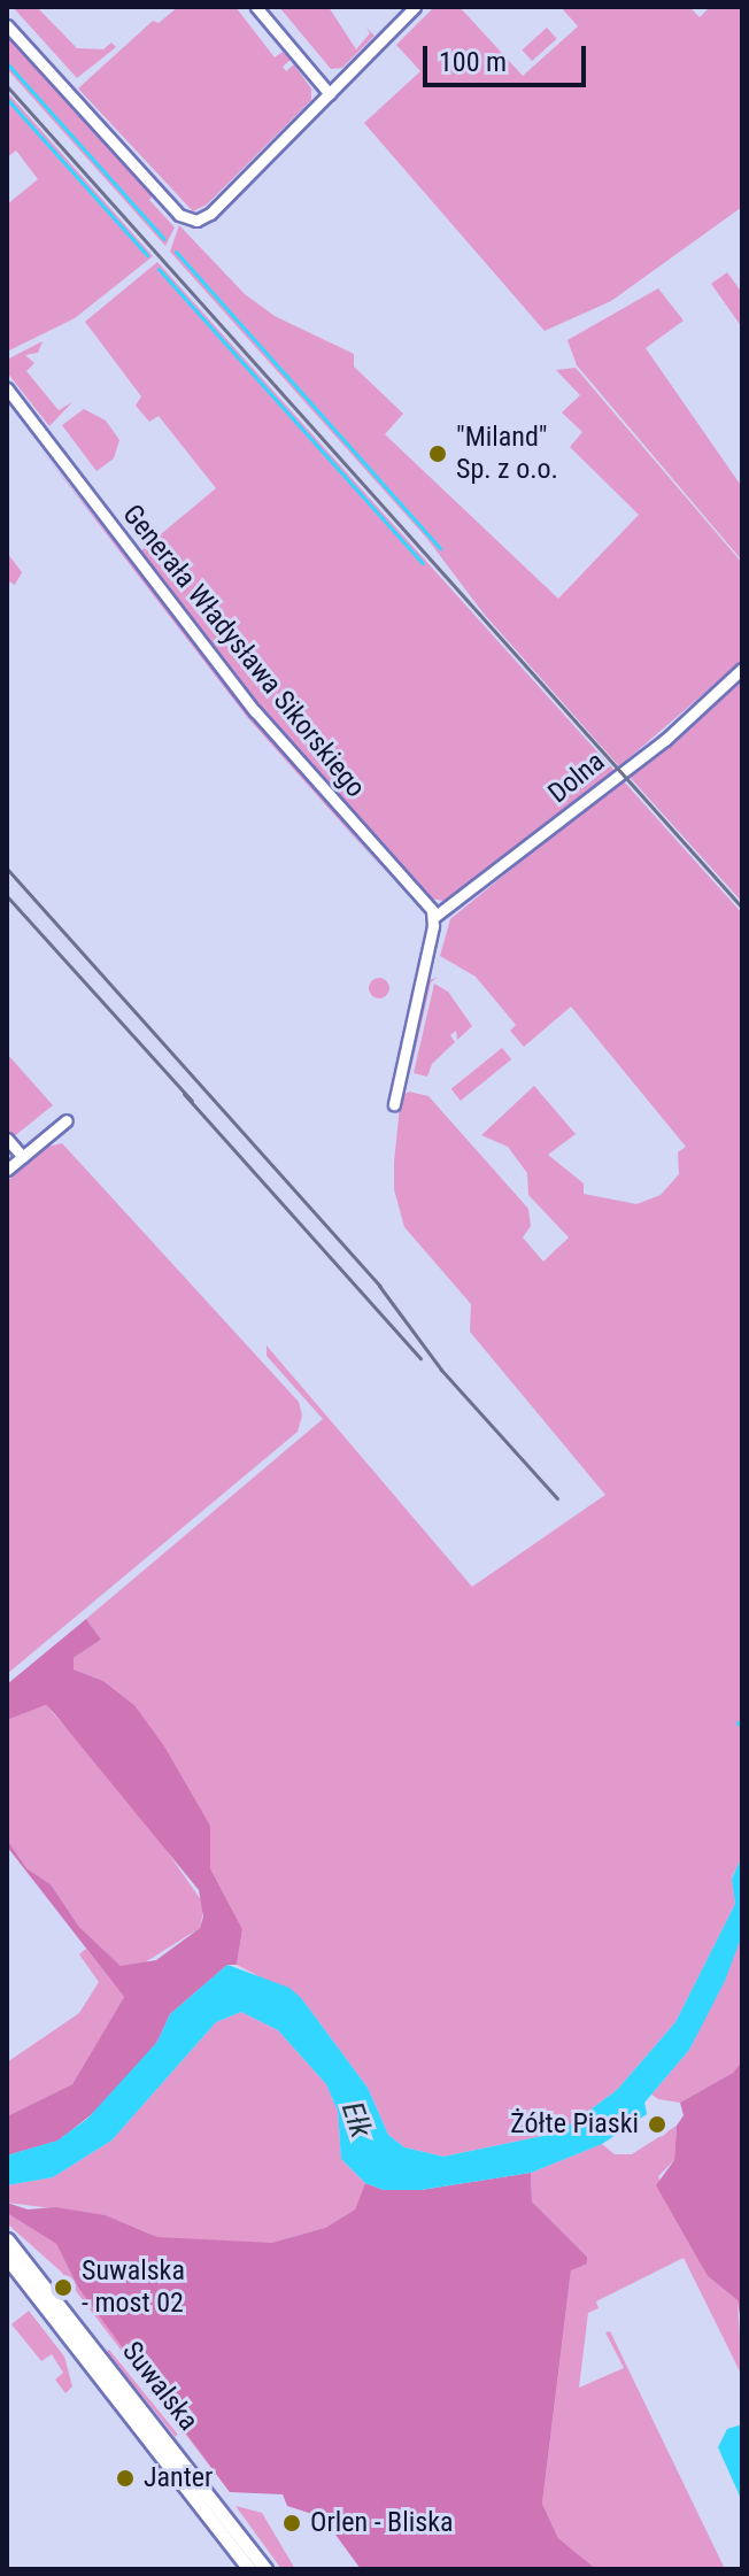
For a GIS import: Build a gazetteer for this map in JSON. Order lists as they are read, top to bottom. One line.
{"streets":{"street":["Generała Władysława Sikorskiego","Dolna","Suwalska"]},"crossings":[["Generała Władysława Sikorskiego","Dolna"]],"water":["Ełk"],"places":["\"Miland\" Sp. z o.o.","Żółte Piaski","Suwalska - most 02","Janter","Orlen - Bliska"],"scale_bar":"100 m"}
